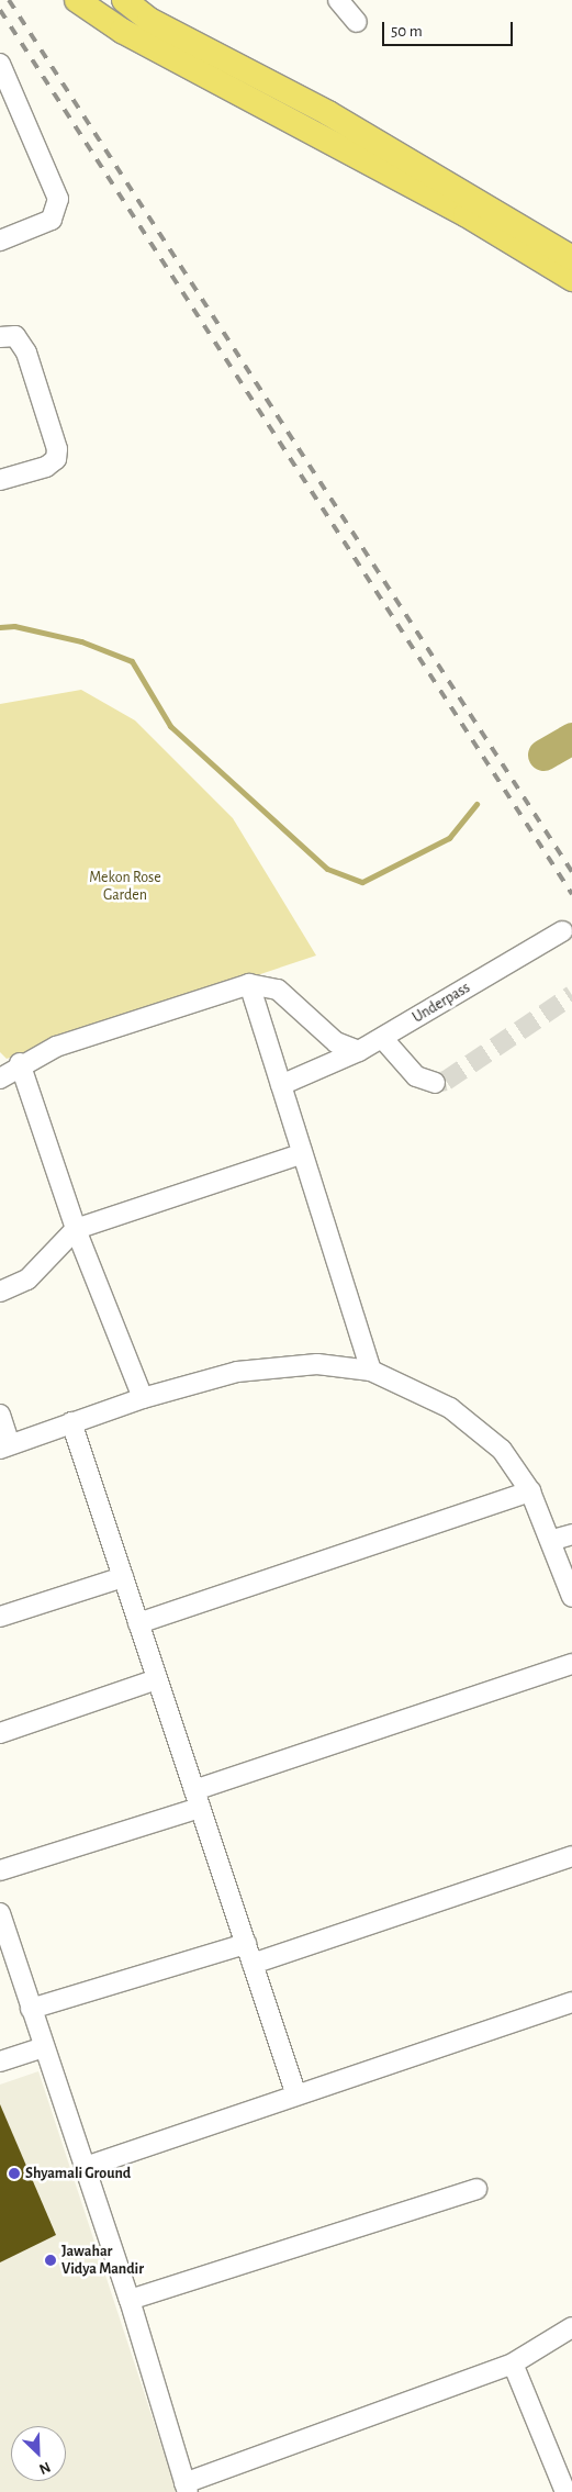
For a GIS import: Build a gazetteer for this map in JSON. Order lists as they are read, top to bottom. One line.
{"streets":{"street":["Underpass"]},"parks":["Mekon Rose Garden"],"places":["Shyamali Ground","Jawahar Vidya Mandir"],"scale_bar":"50 m","north":"bottom right"}
